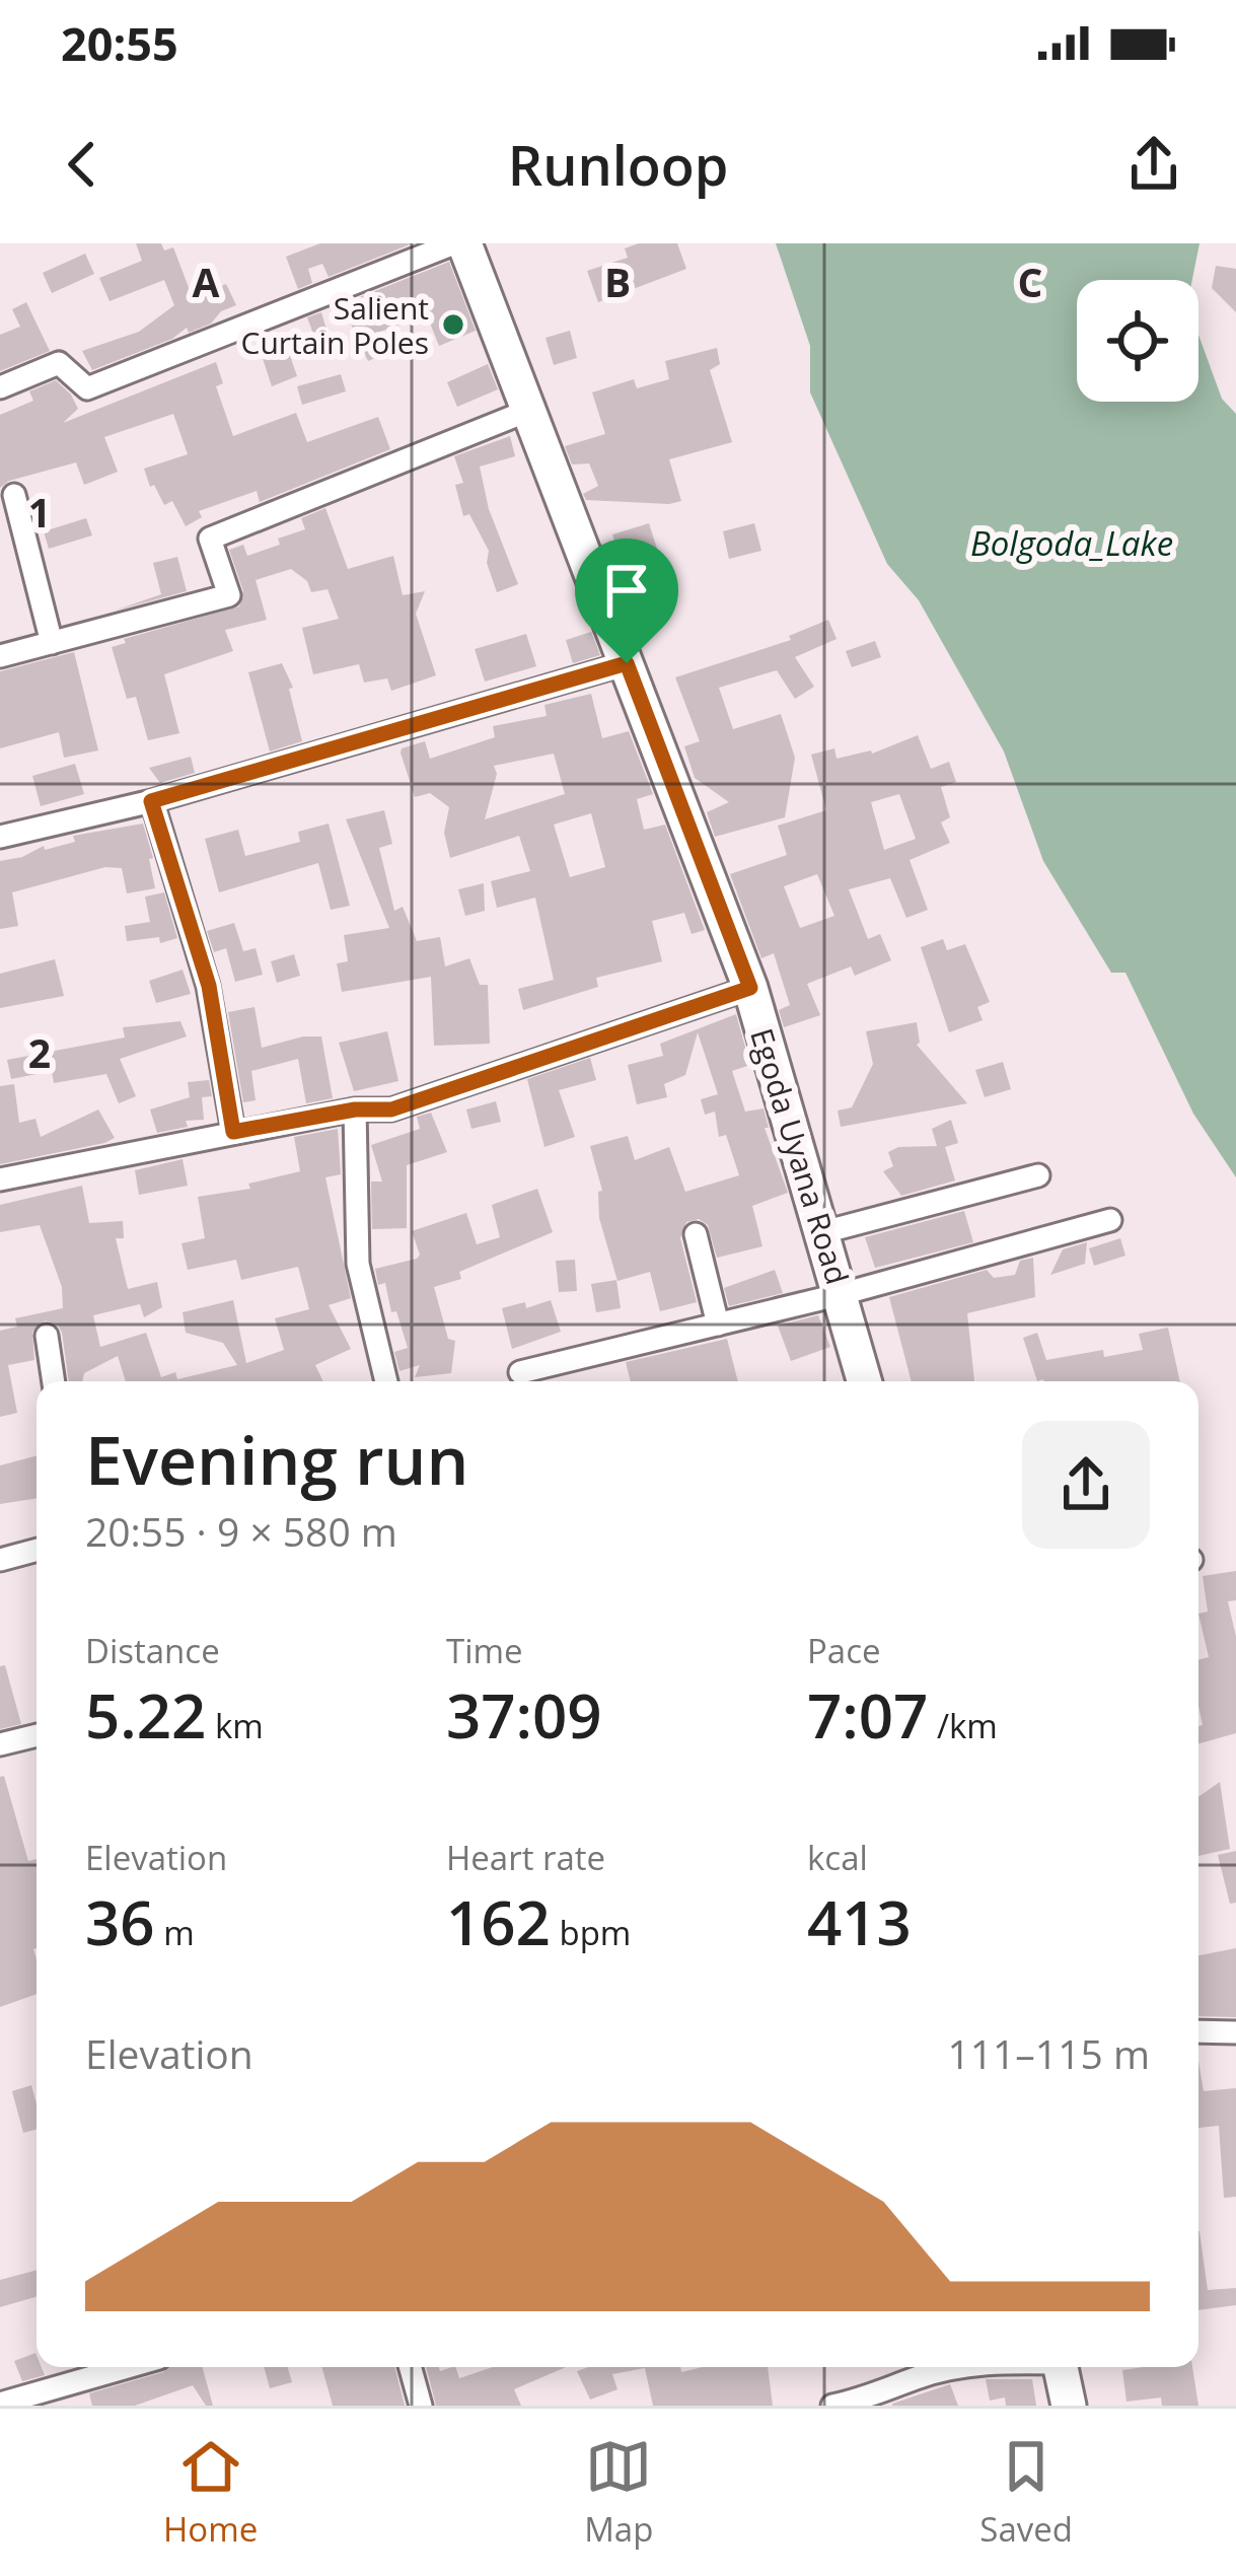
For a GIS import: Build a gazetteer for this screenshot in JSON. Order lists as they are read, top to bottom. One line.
{"streets":{"main road":["Egoda Uyana Road"]},"water":["Bolgoda_Lake"],"places":["Salient Curtain Poles"],"page":{"status":"20:55","header":"Runloop","heading":["Evening run","20:55 · 9 × 580 m"],"stats":[["Distance","5.22 km"],["Time","37:09"],["Pace","7:07 /km"],["Elevation","36 m"],["Heart rate","162 bpm"],["kcal","413"]],"chart":["Elevation","111–115 m"],"tabs":["Home","Map","Saved"]},"grid":{"columns":["A","B","C"],"rows":["1","2"]}}
